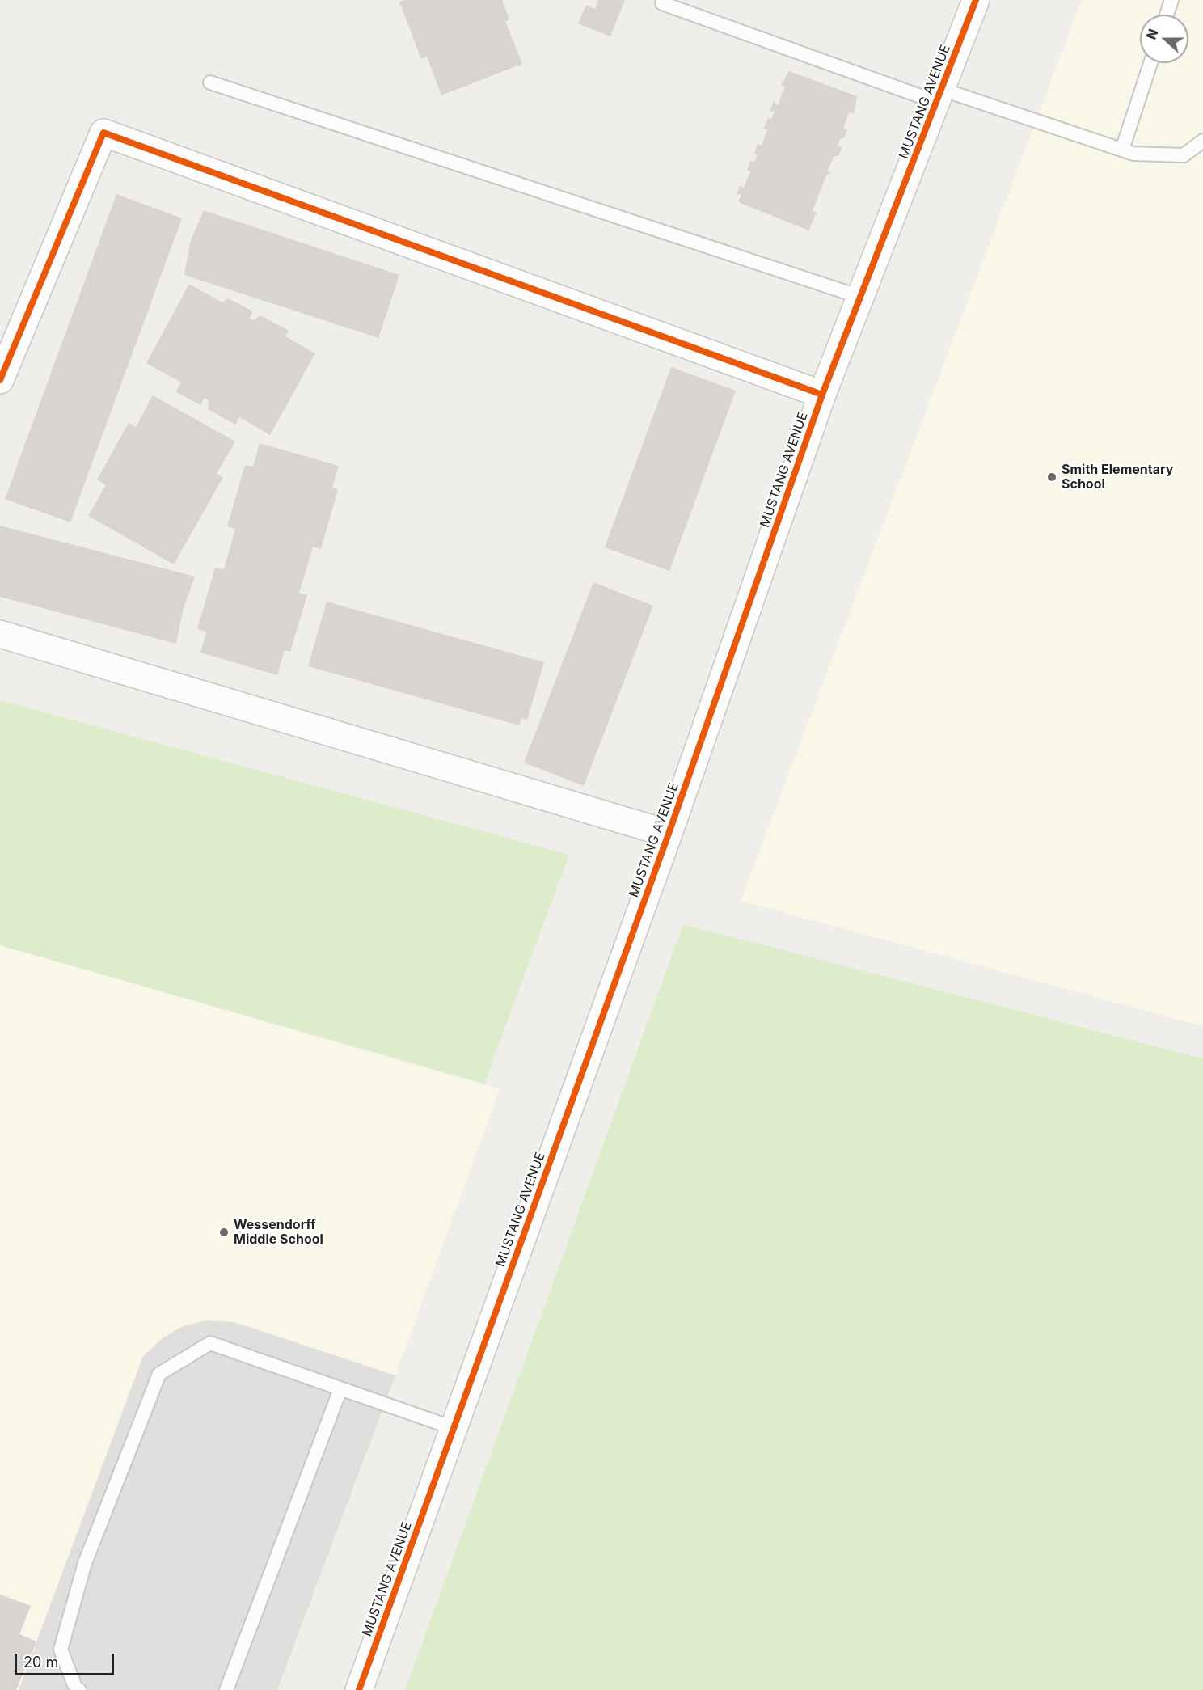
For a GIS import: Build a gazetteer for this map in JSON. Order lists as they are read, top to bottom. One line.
{"streets":{"street":["MUSTANG AVENUE"]},"places":["Smith Elementary School","Wessendorff Middle School"],"scale_bar":"20 m","north":"left"}
